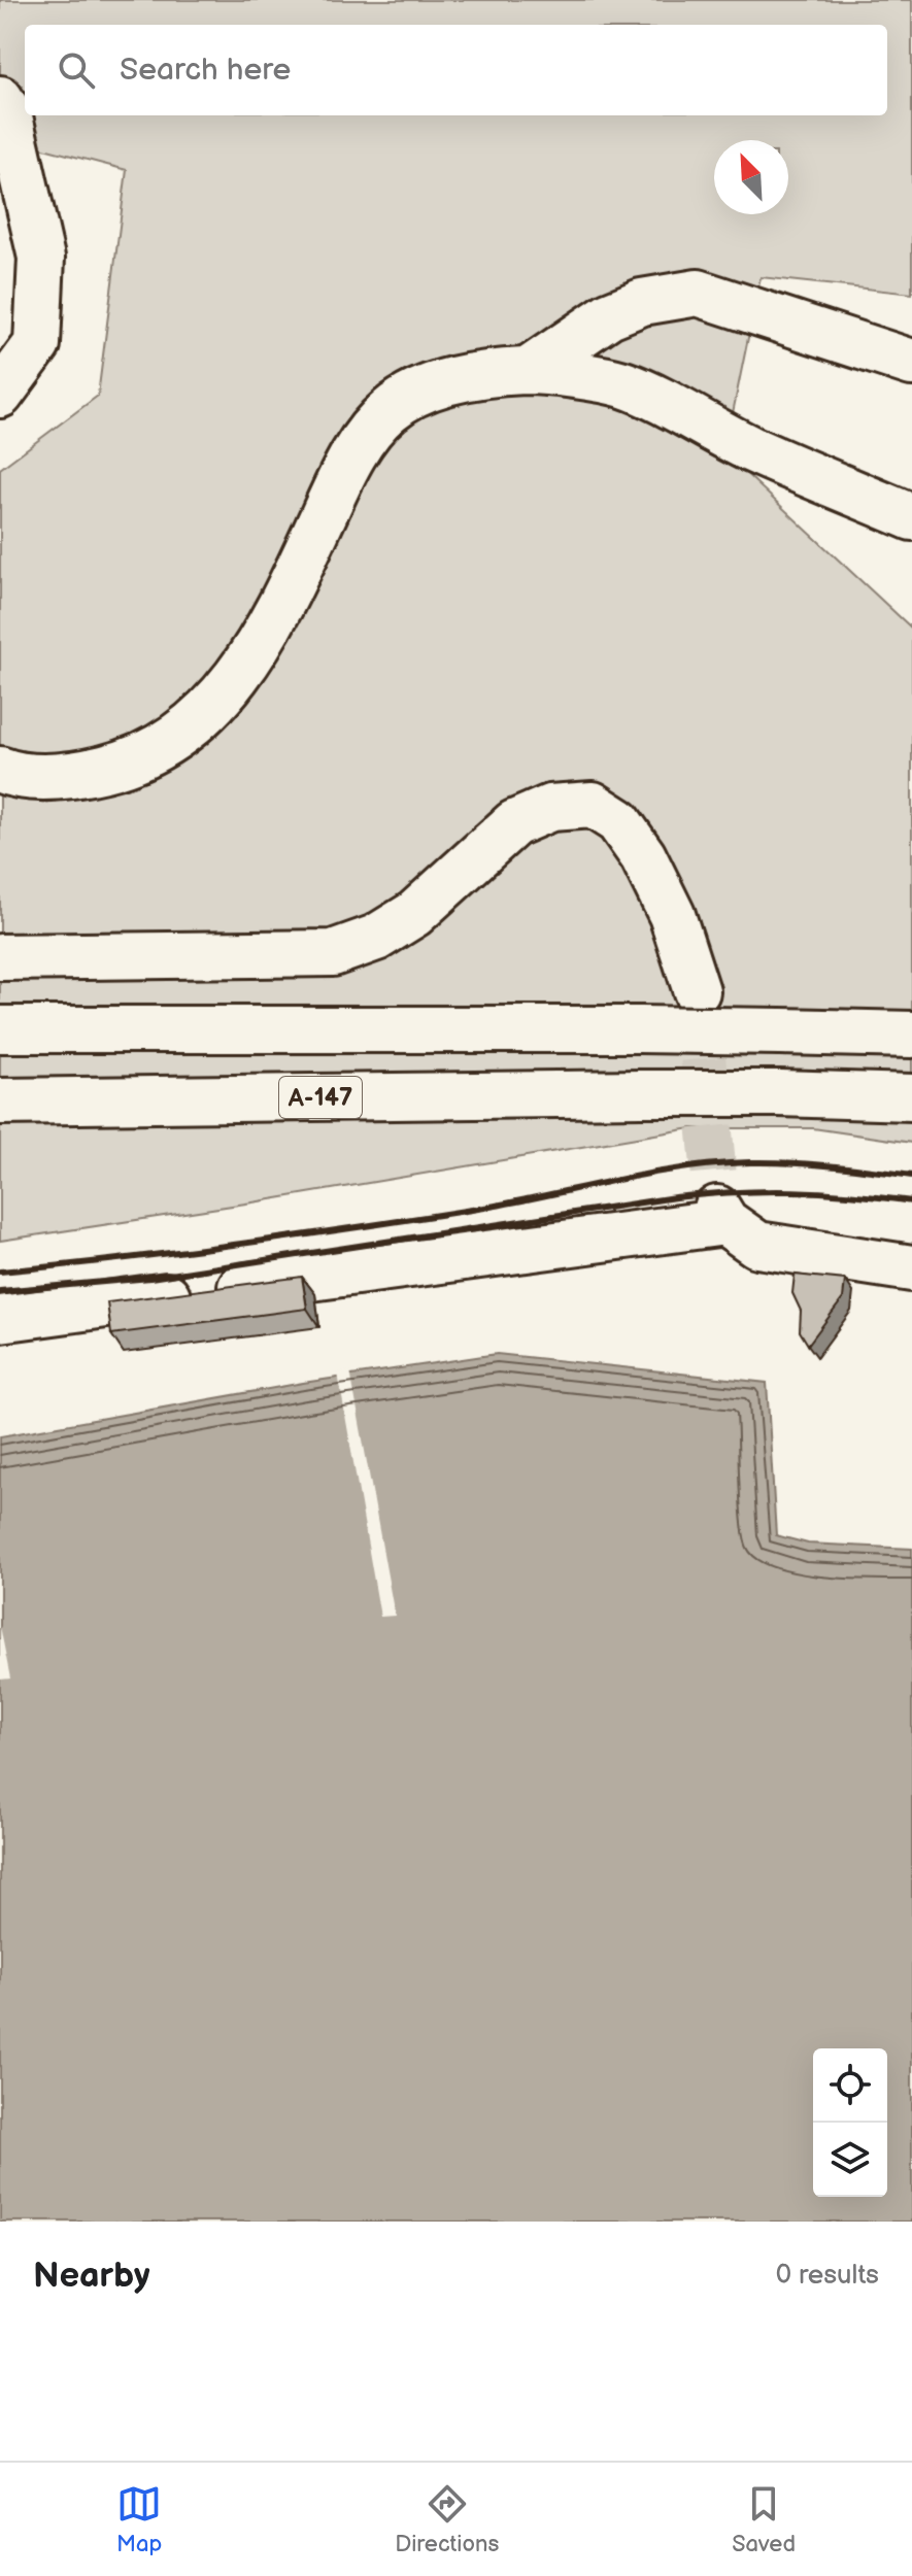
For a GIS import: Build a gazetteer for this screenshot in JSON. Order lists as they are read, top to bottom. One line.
{"streets":{"main road":["А-147"]},"north":"top left","page":{"search":"Search here","heading":["Nearby","0 results"],"nav":["Map","Directions","Saved"]}}
